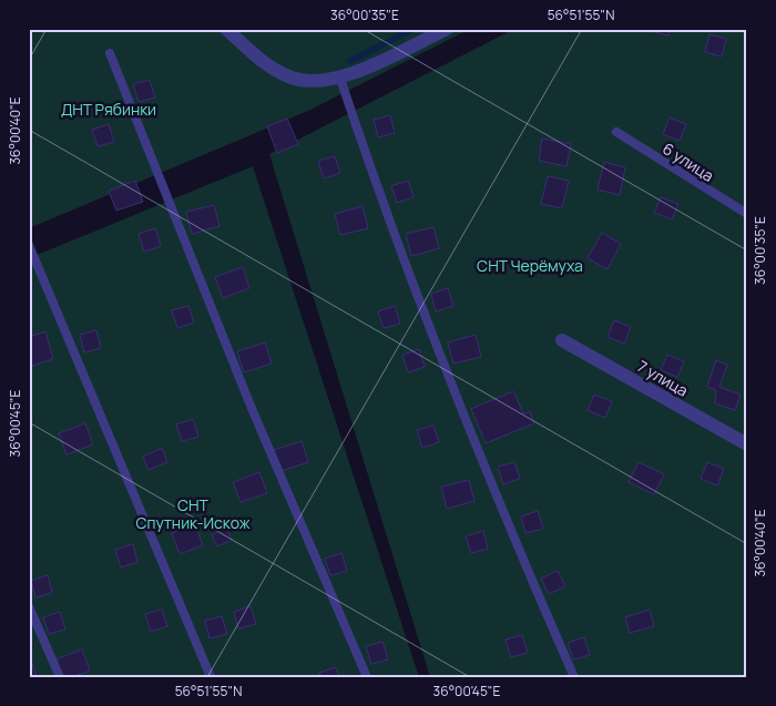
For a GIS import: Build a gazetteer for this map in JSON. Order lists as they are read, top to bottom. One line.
{"streets":{"street":["7 улица"],"lane":["6 улица"]},"parks":["ДНТ Рябинки","СНТ Черёмуха","СНТ Спутник-Искож"],"coordinates":["36°00'35\"E","56°51'55\"N","36°00'40\"E","36°00'45\"E"]}
